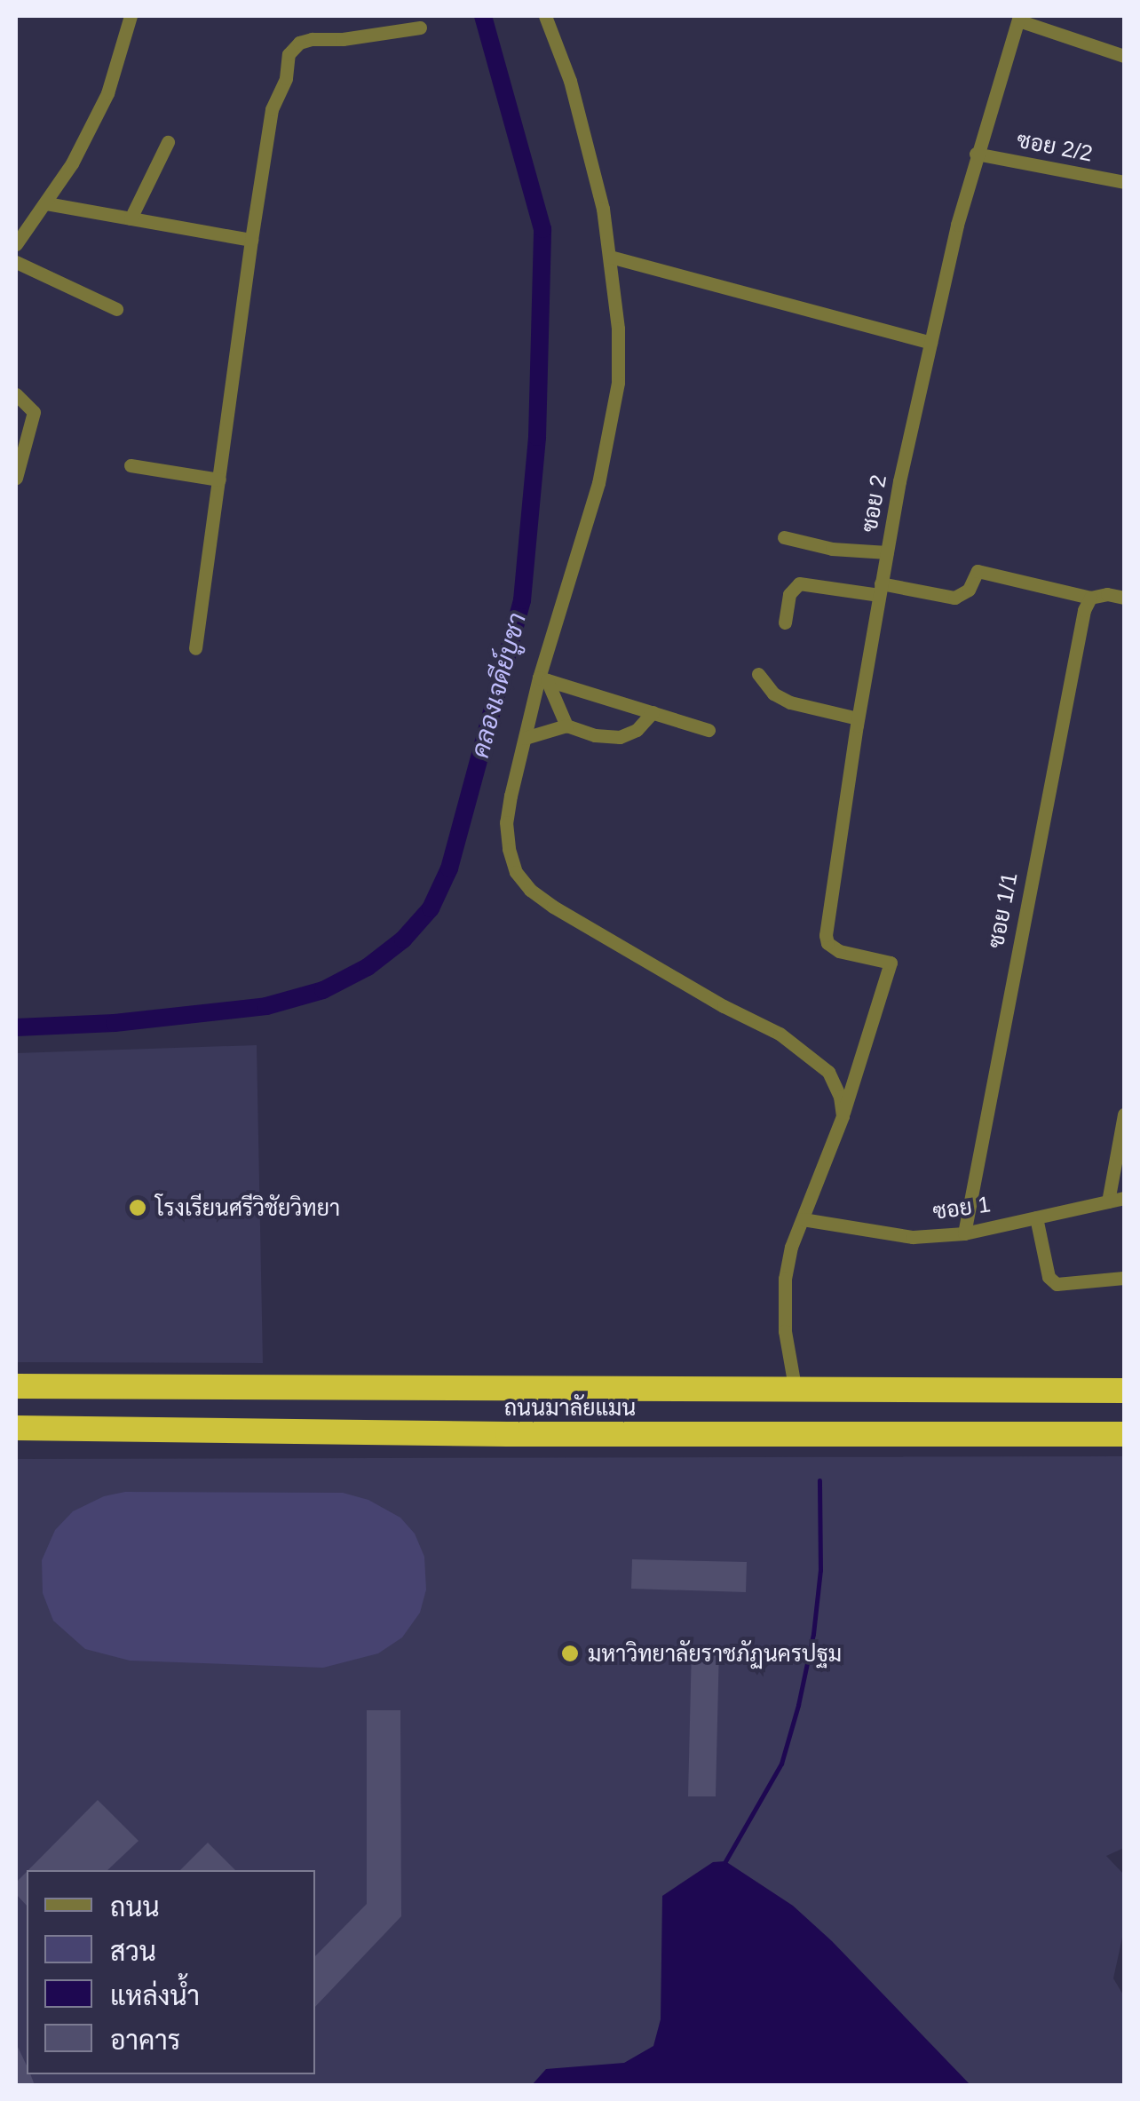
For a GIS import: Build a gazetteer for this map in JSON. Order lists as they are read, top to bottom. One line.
{"streets":{"highway":["ถนนมาลัยแมน"],"street":["ซอย 2/2","ซอย 2","ซอย 1/1","ซอย 1"]},"crossings":[["ซอย 2/2","ซอย 2"],["ซอย 1/1","ซอย 1"]],"water":["คลองเจดีย์บูชา"],"places":["โรงเรียนศรีวิชัยวิทยา","มหาวิทยาลัยราชภัฏนครปฐม"],"legend":["ถนน","สวน","แหล่งน้ำ","อาคาร"]}
